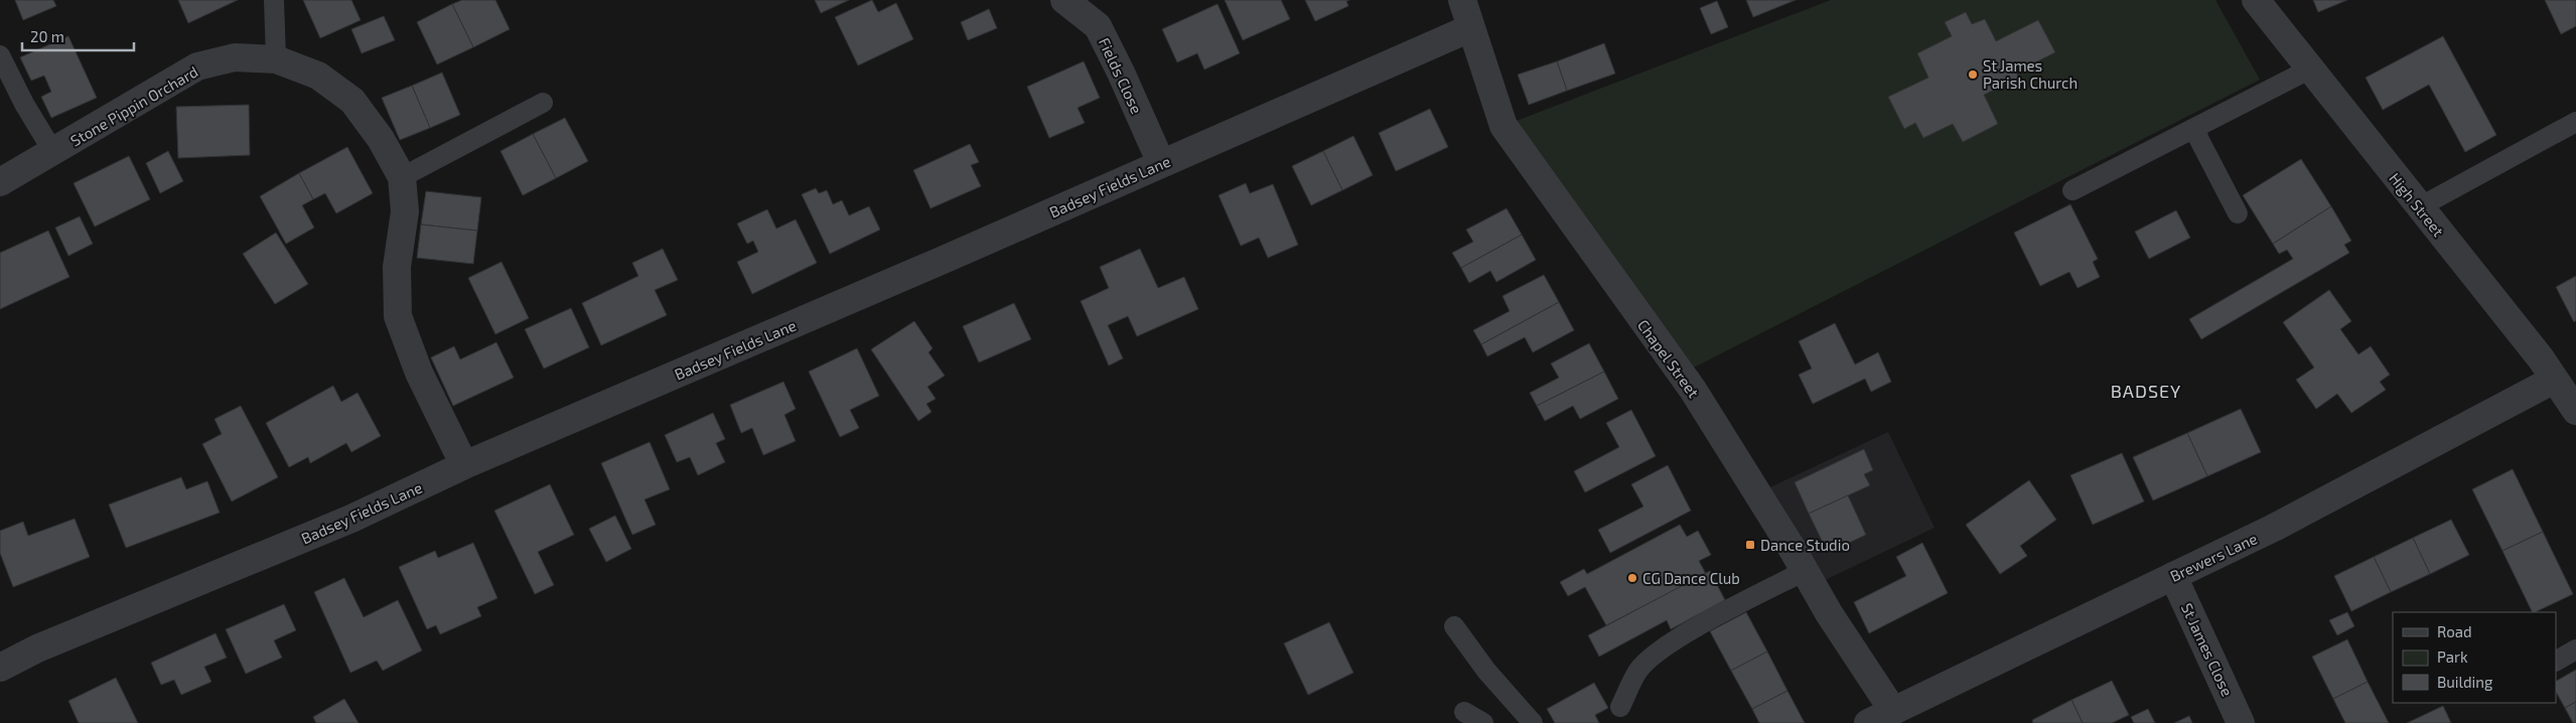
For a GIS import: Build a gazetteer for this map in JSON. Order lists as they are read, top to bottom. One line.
{"streets":{"street":["Fields Close","Stone Pippin Orchard","Badsey Fields Lane","High Street","Chapel Street","Brewers Lane","St James Close"]},"crossings":[["Fields Close","Badsey Fields Lane"],["Stone Pippin Orchard","Badsey Fields Lane"],["Badsey Fields Lane","Chapel Street"],["High Street","Brewers Lane"],["Chapel Street","Brewers Lane"],["Brewers Lane","St James Close"]],"districts":["BADSEY"],"places":{"other":["St James Parish Church","CG Dance Club"],"transit":["Dance Studio"]},"legend":["Road","Park","Building"],"scale_bar":"20 m"}
